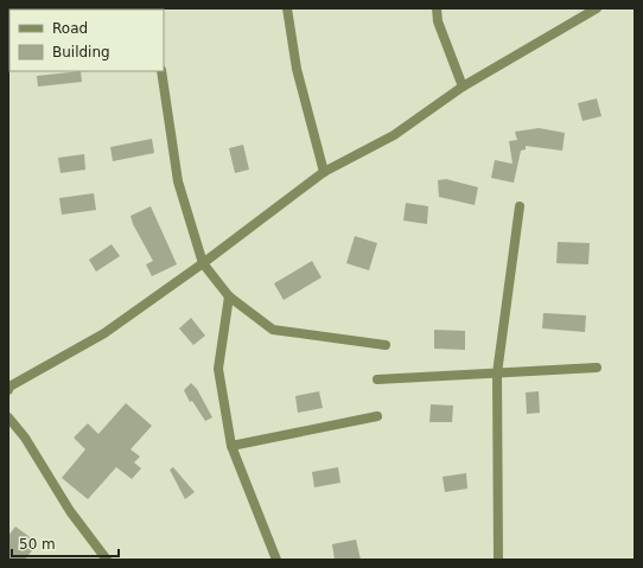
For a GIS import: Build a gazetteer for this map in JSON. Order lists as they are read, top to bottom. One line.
{"legend":["Road","Building"],"scale_bar":"50 m"}
